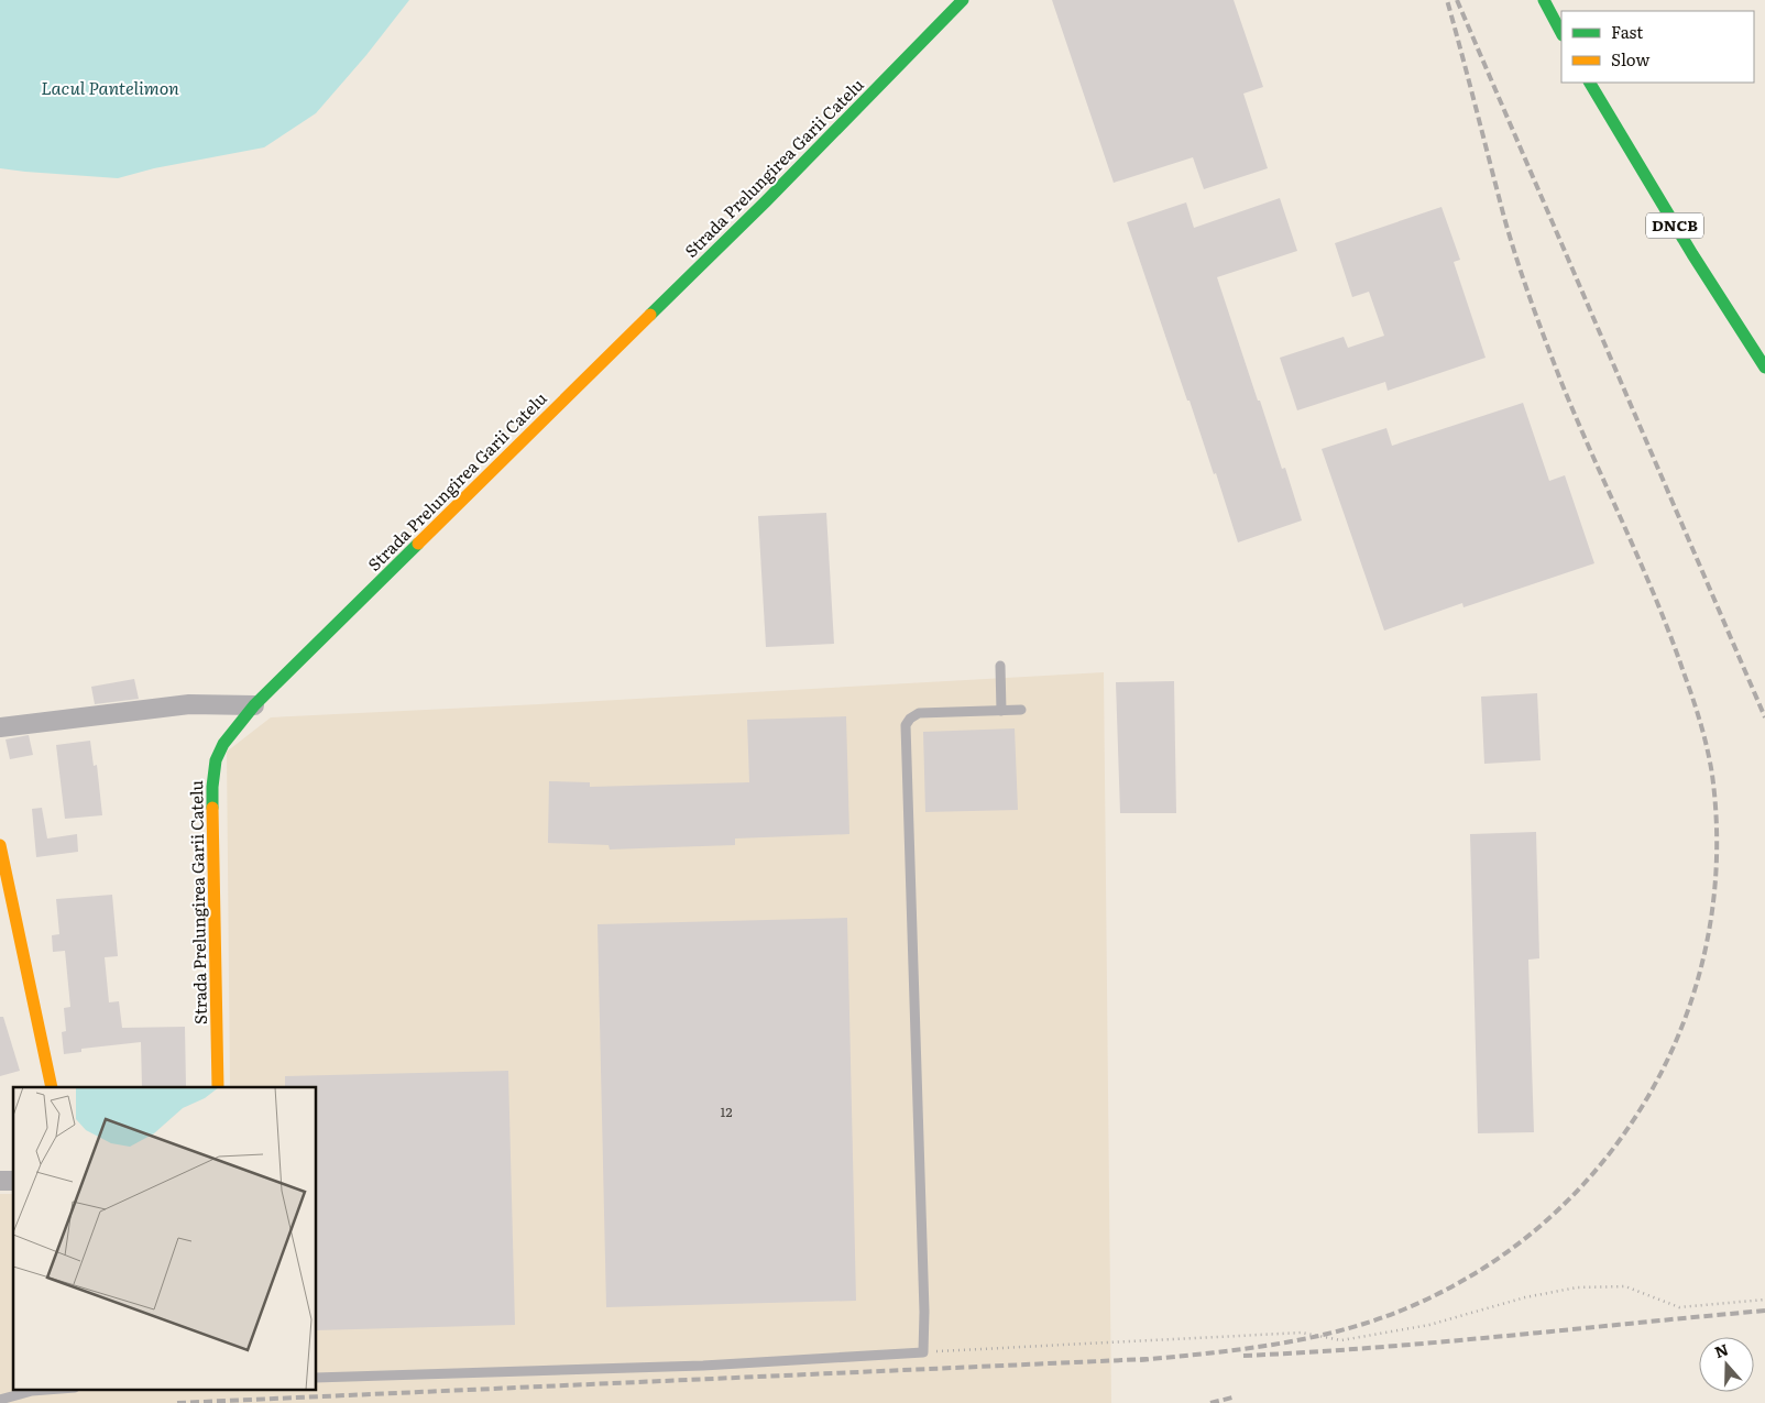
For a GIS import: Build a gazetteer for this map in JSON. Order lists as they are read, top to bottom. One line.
{"streets":{"street":["Strada Prelungirea Garii Catelu","DNCB"]},"water":["Lacul Pantelimon"],"house_numbers":["12"],"legend":["Fast","Slow"],"north":"top"}
